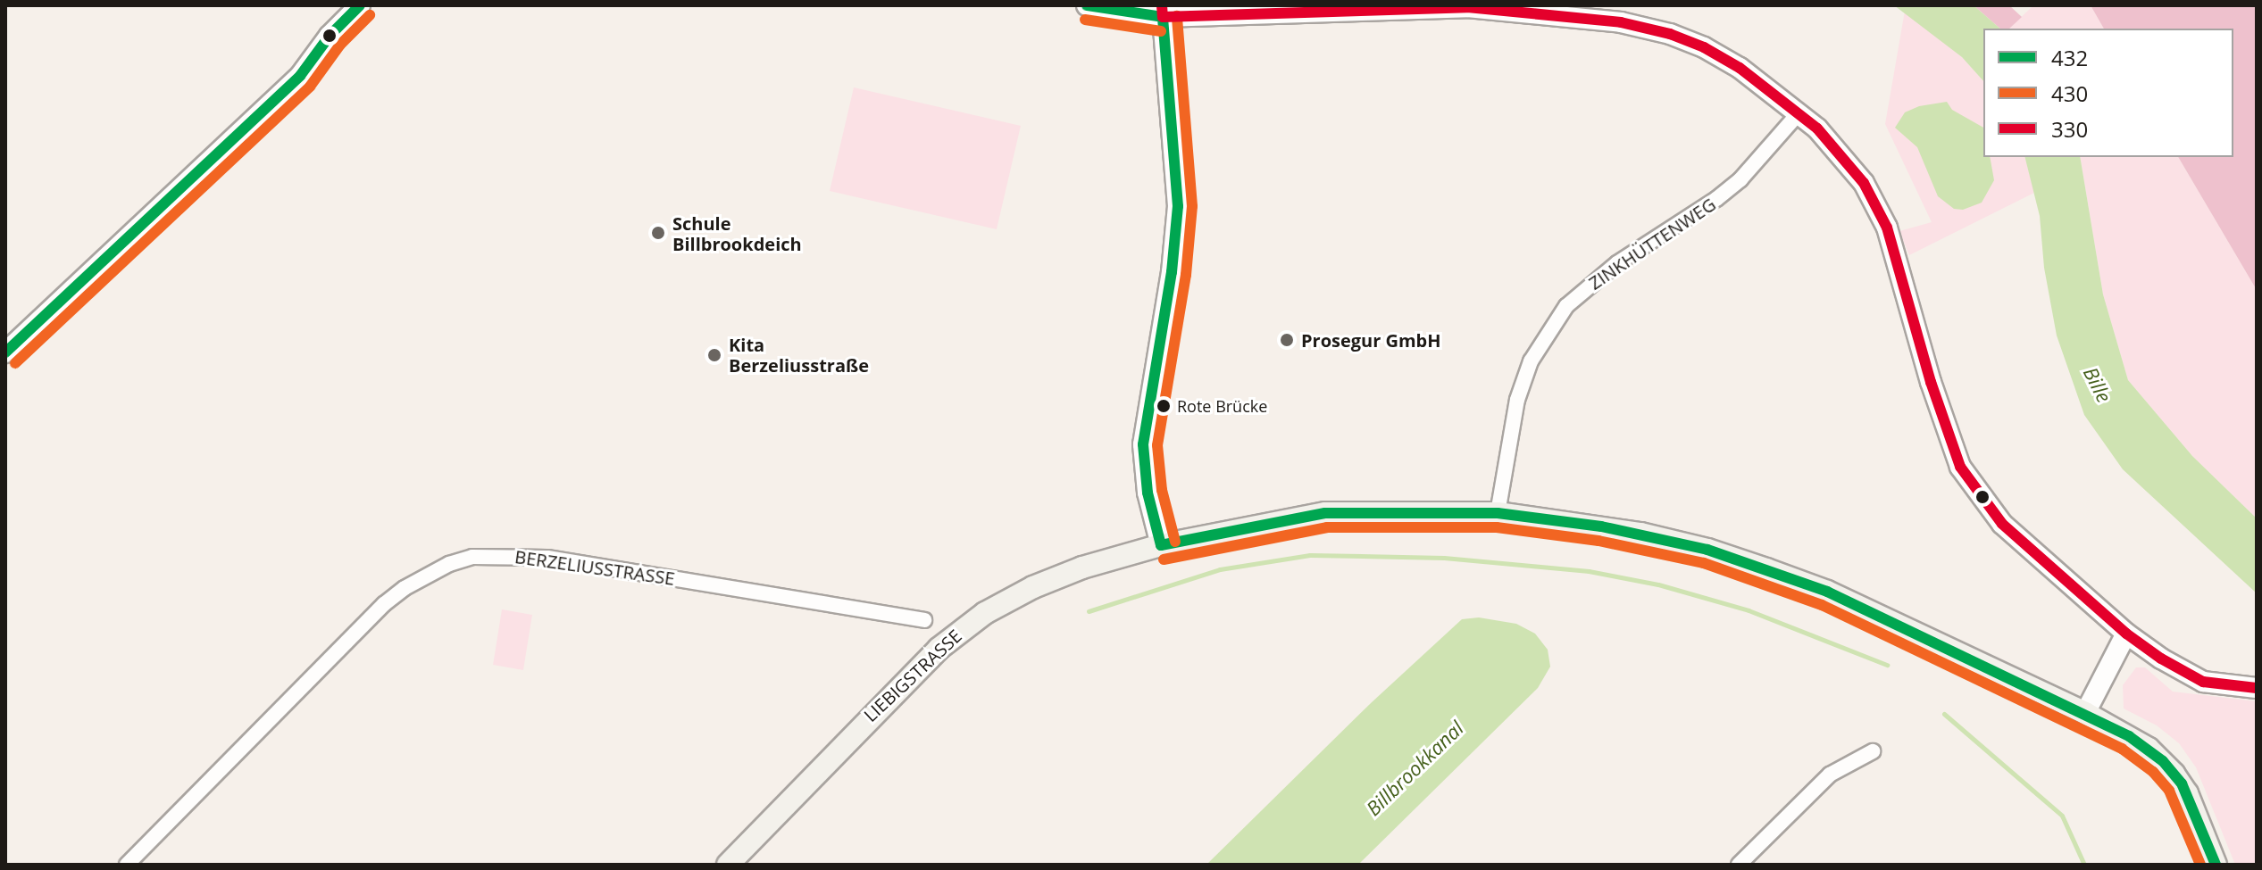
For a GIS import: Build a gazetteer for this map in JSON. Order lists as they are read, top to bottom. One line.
{"streets":{"main road":["LIEBIGSTRASSE"],"street":["ZINKHÜTTENWEG","BERZELIUSSTRASSE"]},"crossings":[["ZINKHÜTTENWEG","LIEBIGSTRASSE"]],"water":["Bille","Billbrookkanal"],"places":["Schule Billbrookdeich","Prosegur GmbH","Kita Berzeliusstraße","Rote Brücke"],"lines":["transit line 432","transit line 330","transit line 430"],"legend":["432","430","330"]}
